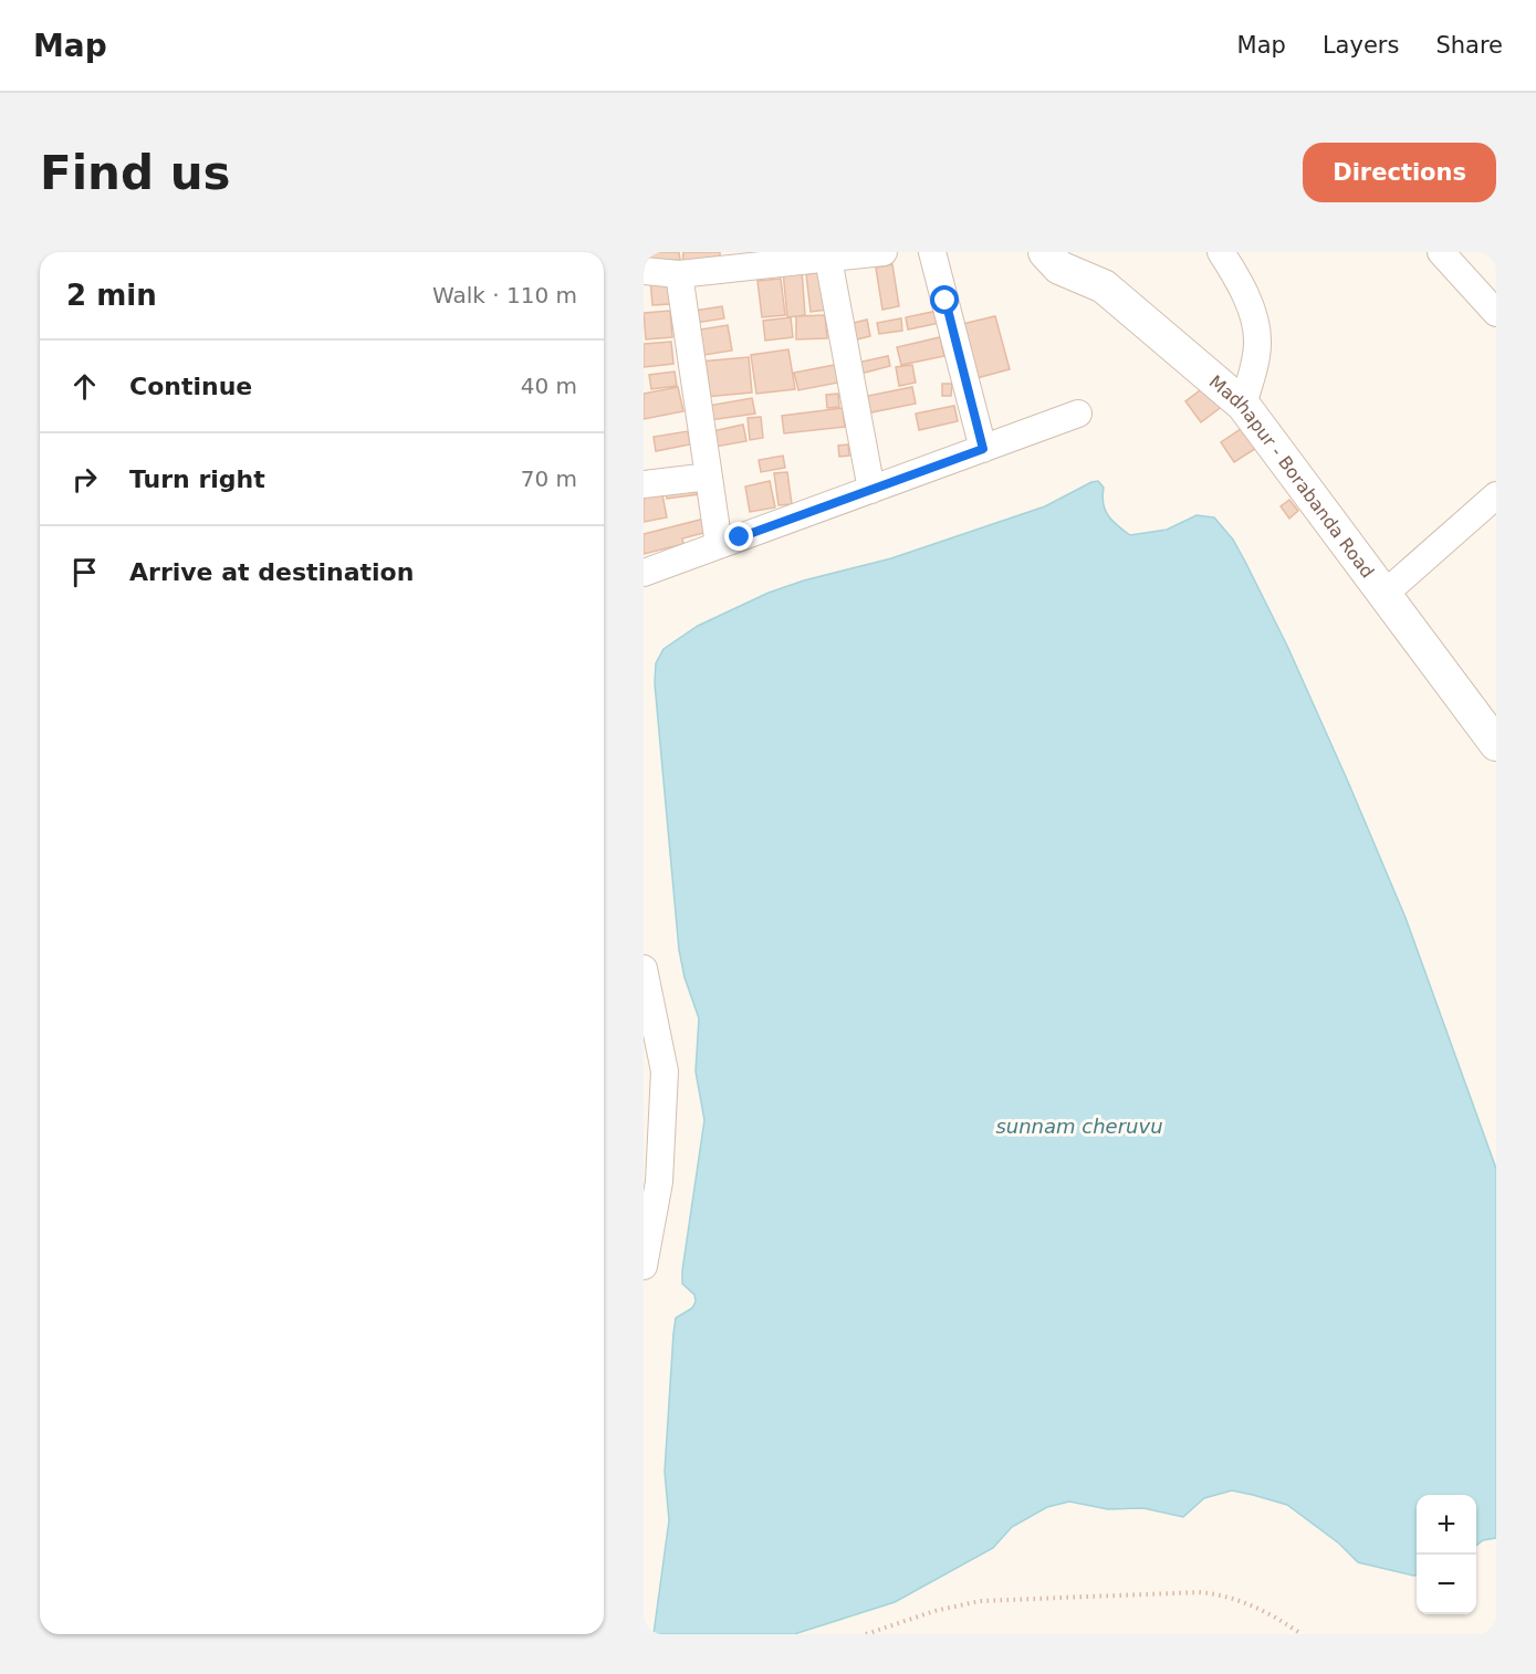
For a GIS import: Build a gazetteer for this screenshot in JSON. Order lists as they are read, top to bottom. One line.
{"streets":{"street":["Madhapur - Borabanda Road"]},"water":["sunnam cheruvu"],"page":{"header":"Map","nav":["Map","Layers","Share"],"buttons":"Directions","title":"Find us","heading":["2 min","Walk · 110 m"],"list":[["Continue","40 m"],["Turn right","70 m"],"Arrive at destination"],"map_buttons":["+","−"]}}
